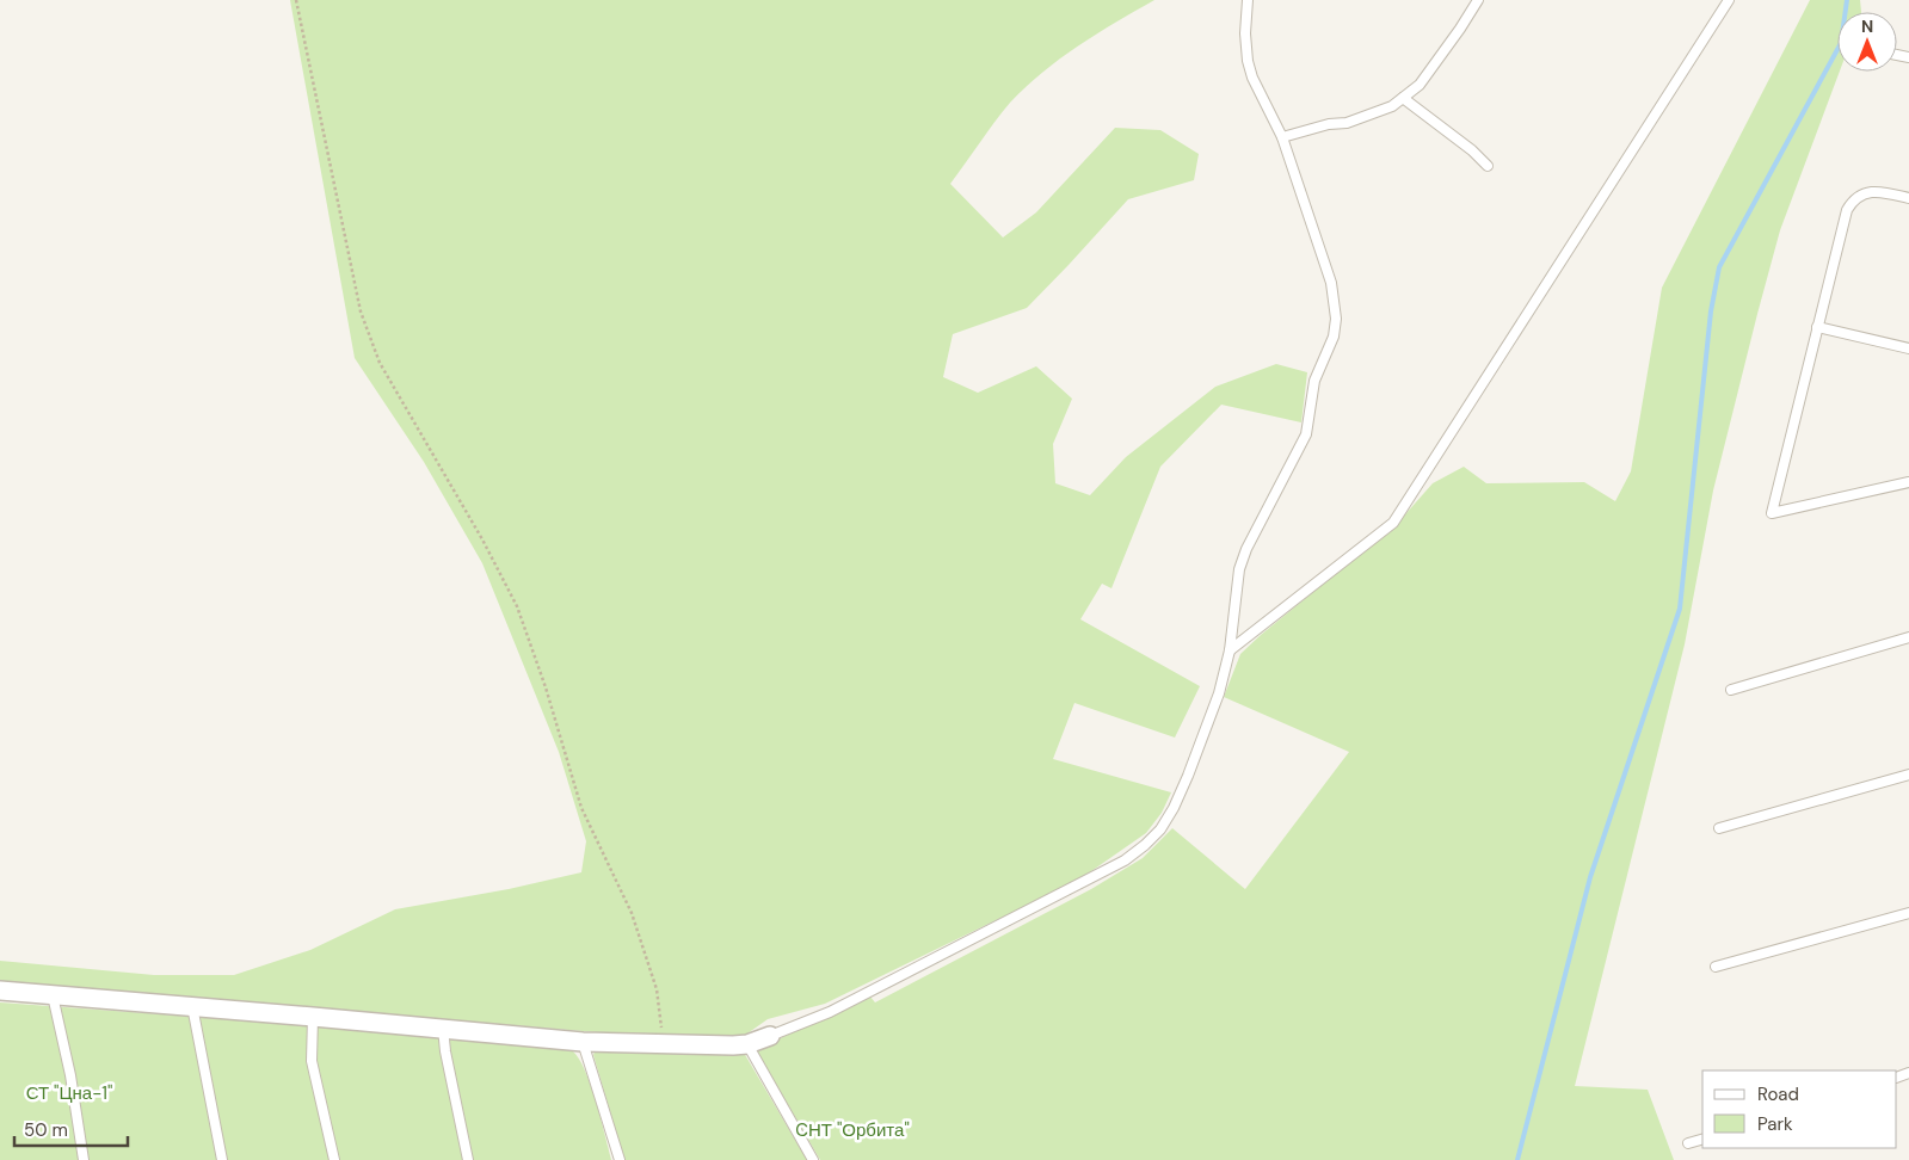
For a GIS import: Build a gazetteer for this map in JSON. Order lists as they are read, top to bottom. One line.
{"parks":["СТ \"Цна-1\"","CНТ \"Орбита\""],"legend":["Road","Park"],"scale_bar":"50 m","north":"top"}
